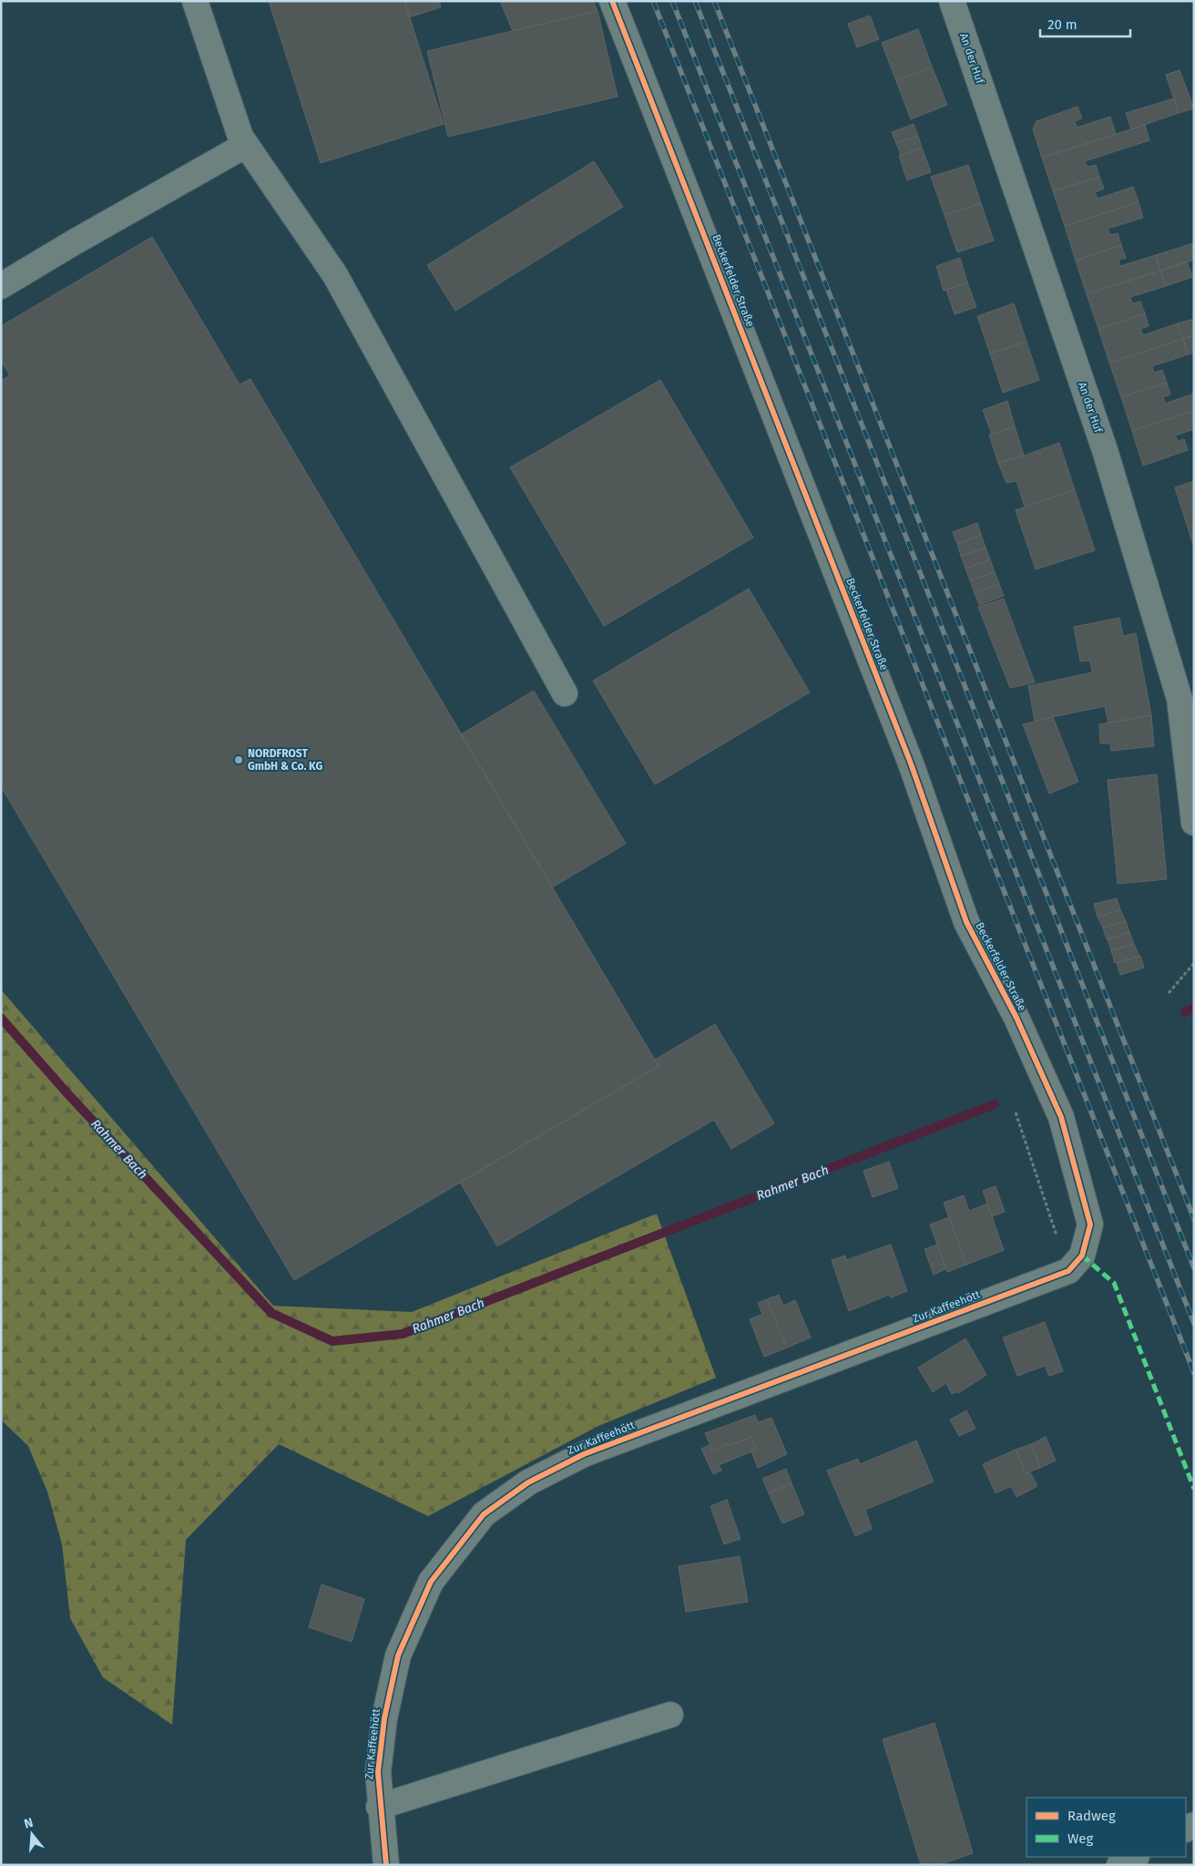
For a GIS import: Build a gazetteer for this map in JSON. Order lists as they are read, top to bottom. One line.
{"streets":{"street":["An der Huf","Beckerfelder Straße","Zur Kaffeehött"]},"crossings":[["Beckerfelder Straße","Zur Kaffeehött"]],"water":["Rahmer Bach"],"places":["NORDFROST GmbH & Co. KG"],"legend":["Radweg","Weg"],"scale_bar":"20 m","north":"top"}
